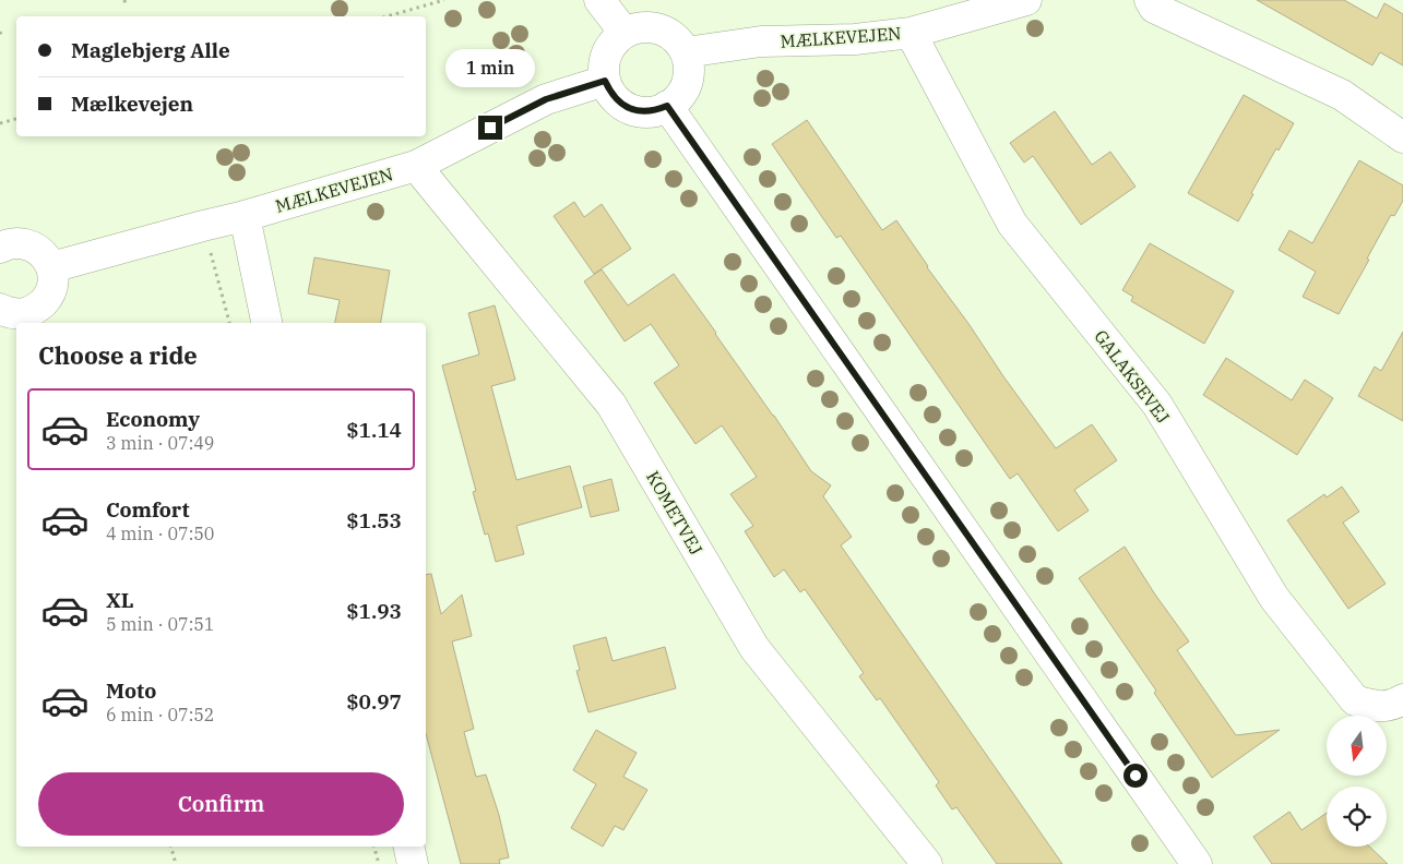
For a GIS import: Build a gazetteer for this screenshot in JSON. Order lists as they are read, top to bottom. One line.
{"streets":{"street":["MÆLKEVEJEN","GALAKSEVEJ","KOMETVEJ"]},"crossings":[["MÆLKEVEJEN","GALAKSEVEJ"],["MÆLKEVEJEN","KOMETVEJ"]],"north":"bottom","page":{"banner":["Maglebjerg Alle","Mælkevejen"],"bubble":"1 min","heading":"Choose a ride","list":[{"name":"Economy","note":"3 min · 07:49","value":"$1.14"},{"name":"Comfort","note":"4 min · 07:50","value":"$1.53"},{"name":"XL","note":"5 min · 07:51","value":"$1.93"},{"name":"Moto","note":"6 min · 07:52","value":"$0.97"}],"buttons":"Confirm"}}
